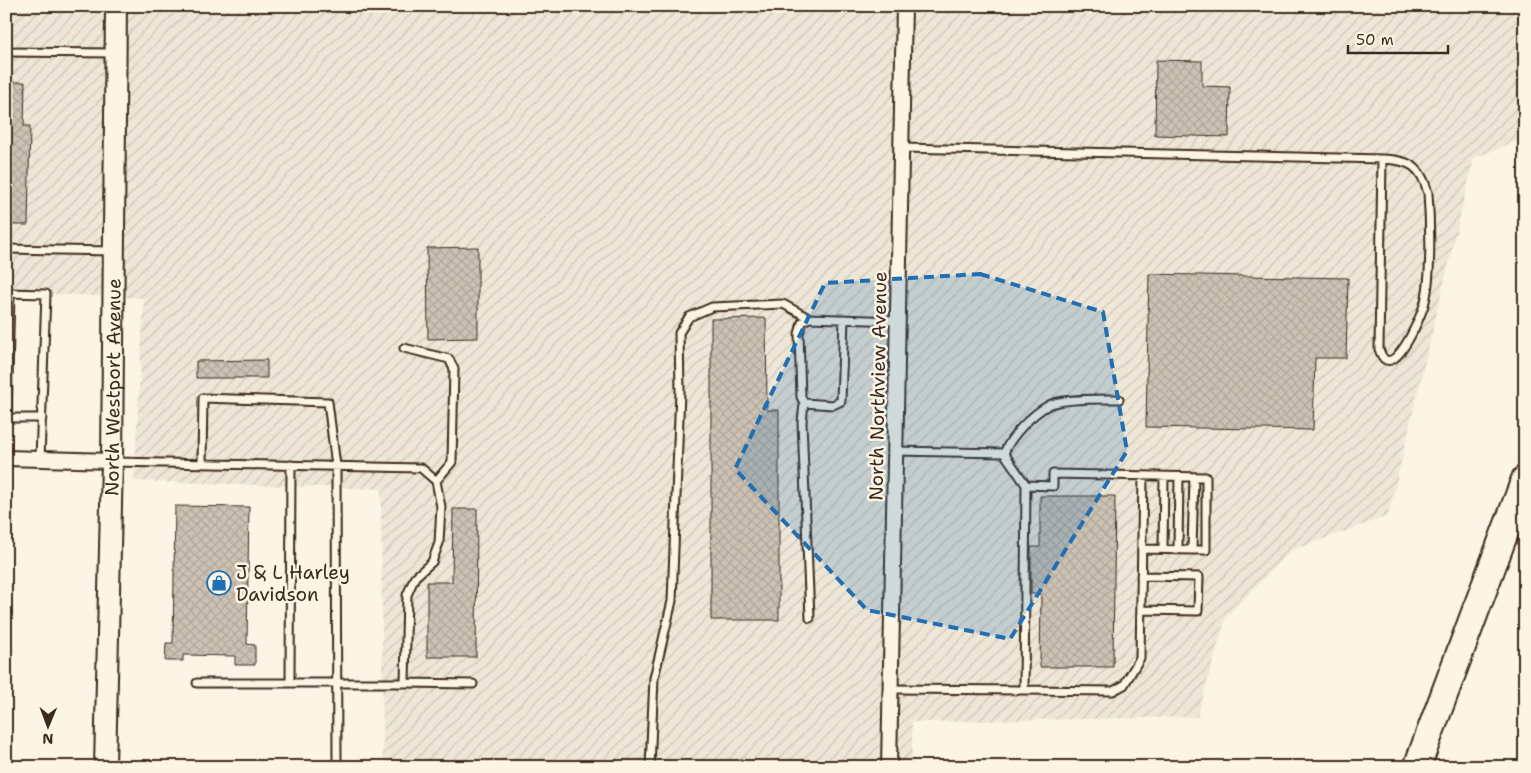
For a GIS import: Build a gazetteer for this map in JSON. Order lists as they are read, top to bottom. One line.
{"streets":{"main road":["North Westport Avenue"],"street":["North Northview Avenue"]},"places":{"shop":["J & L Harley Davidson"]},"scale_bar":"50 m","north":"bottom"}
